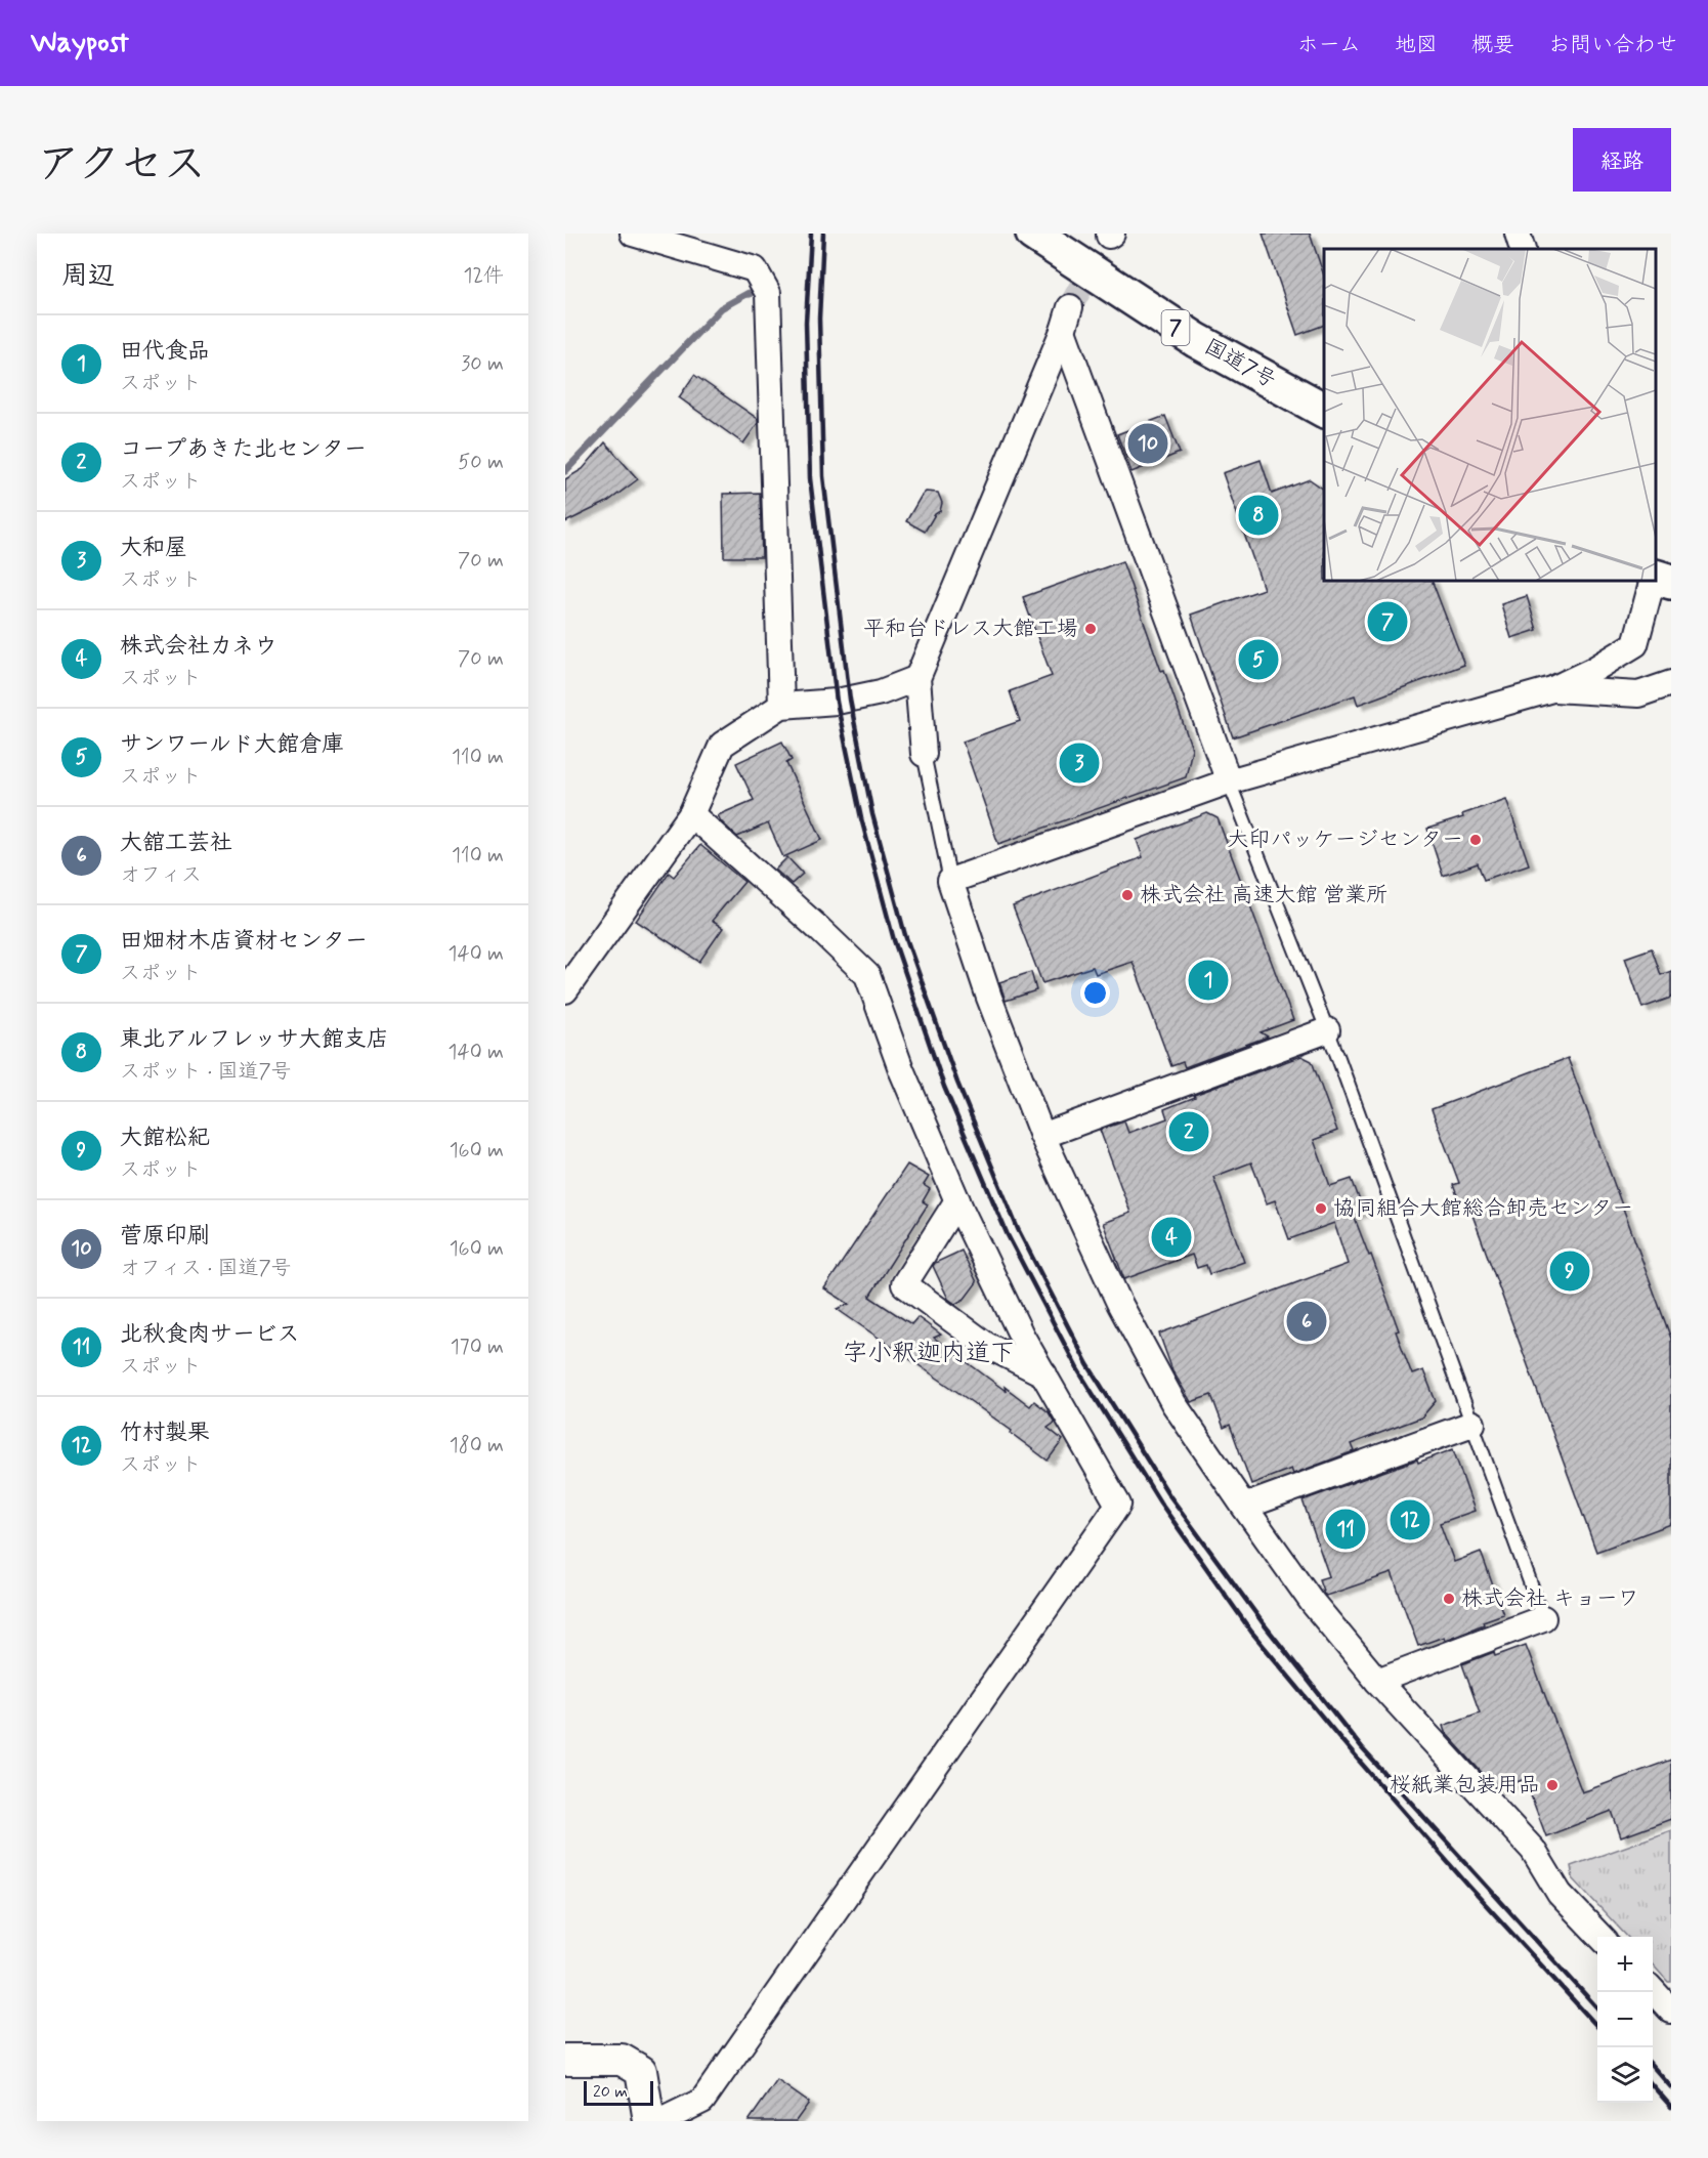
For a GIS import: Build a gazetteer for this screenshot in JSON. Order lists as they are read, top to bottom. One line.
{"streets":{"highway":["7","国道7号"]},"districts":["字小釈迦内道下"],"places":["平和台ドレス大館工場","大印パッケージセンター","株式会社 高速大館 営業所","協同組合大館総合卸売センター","株式会社 キョーワ","桜紙業包装用品"],"scale_bar":"20 m","page":{"header":"Waypost","nav":["ホーム","地図","概要","お問い合わせ"],"title":"アクセス","buttons":"経路","heading":["周辺","12件"],"list":[{"mark":"1","name":"田代食品","note":"スポット","value":"30 m"},{"mark":"2","name":"コープあきた北センター","note":"スポット","value":"50 m"},{"mark":"3","name":"大和屋","note":"スポット","value":"70 m"},{"mark":"4","name":"株式会社カネウ","note":"スポット","value":"70 m"},{"mark":"5","name":"サンワールド大館倉庫","note":"スポット","value":"110 m"},{"mark":"6","name":"大舘工芸社","note":"オフィス","value":"110 m"},{"mark":"7","name":"田畑材木店資材センター","note":"スポット","value":"140 m"},{"mark":"8","name":"東北アルフレッサ大館支店","note":"スポット · 国道7号","value":"140 m"},{"mark":"9","name":"大館松紀","note":"スポット","value":"160 m"},{"mark":"10","name":"菅原印刷","note":"オフィス · 国道7号","value":"160 m"},{"mark":"11","name":"北秋食肉サービス","note":"スポット","value":"170 m"},{"mark":"12","name":"竹村製果","note":"スポット","value":"180 m"}],"pins":["10","8","7","5","3","1","2","4","9","6","12","11"],"map_buttons":["+","−"],"scale":"20 m"}}
